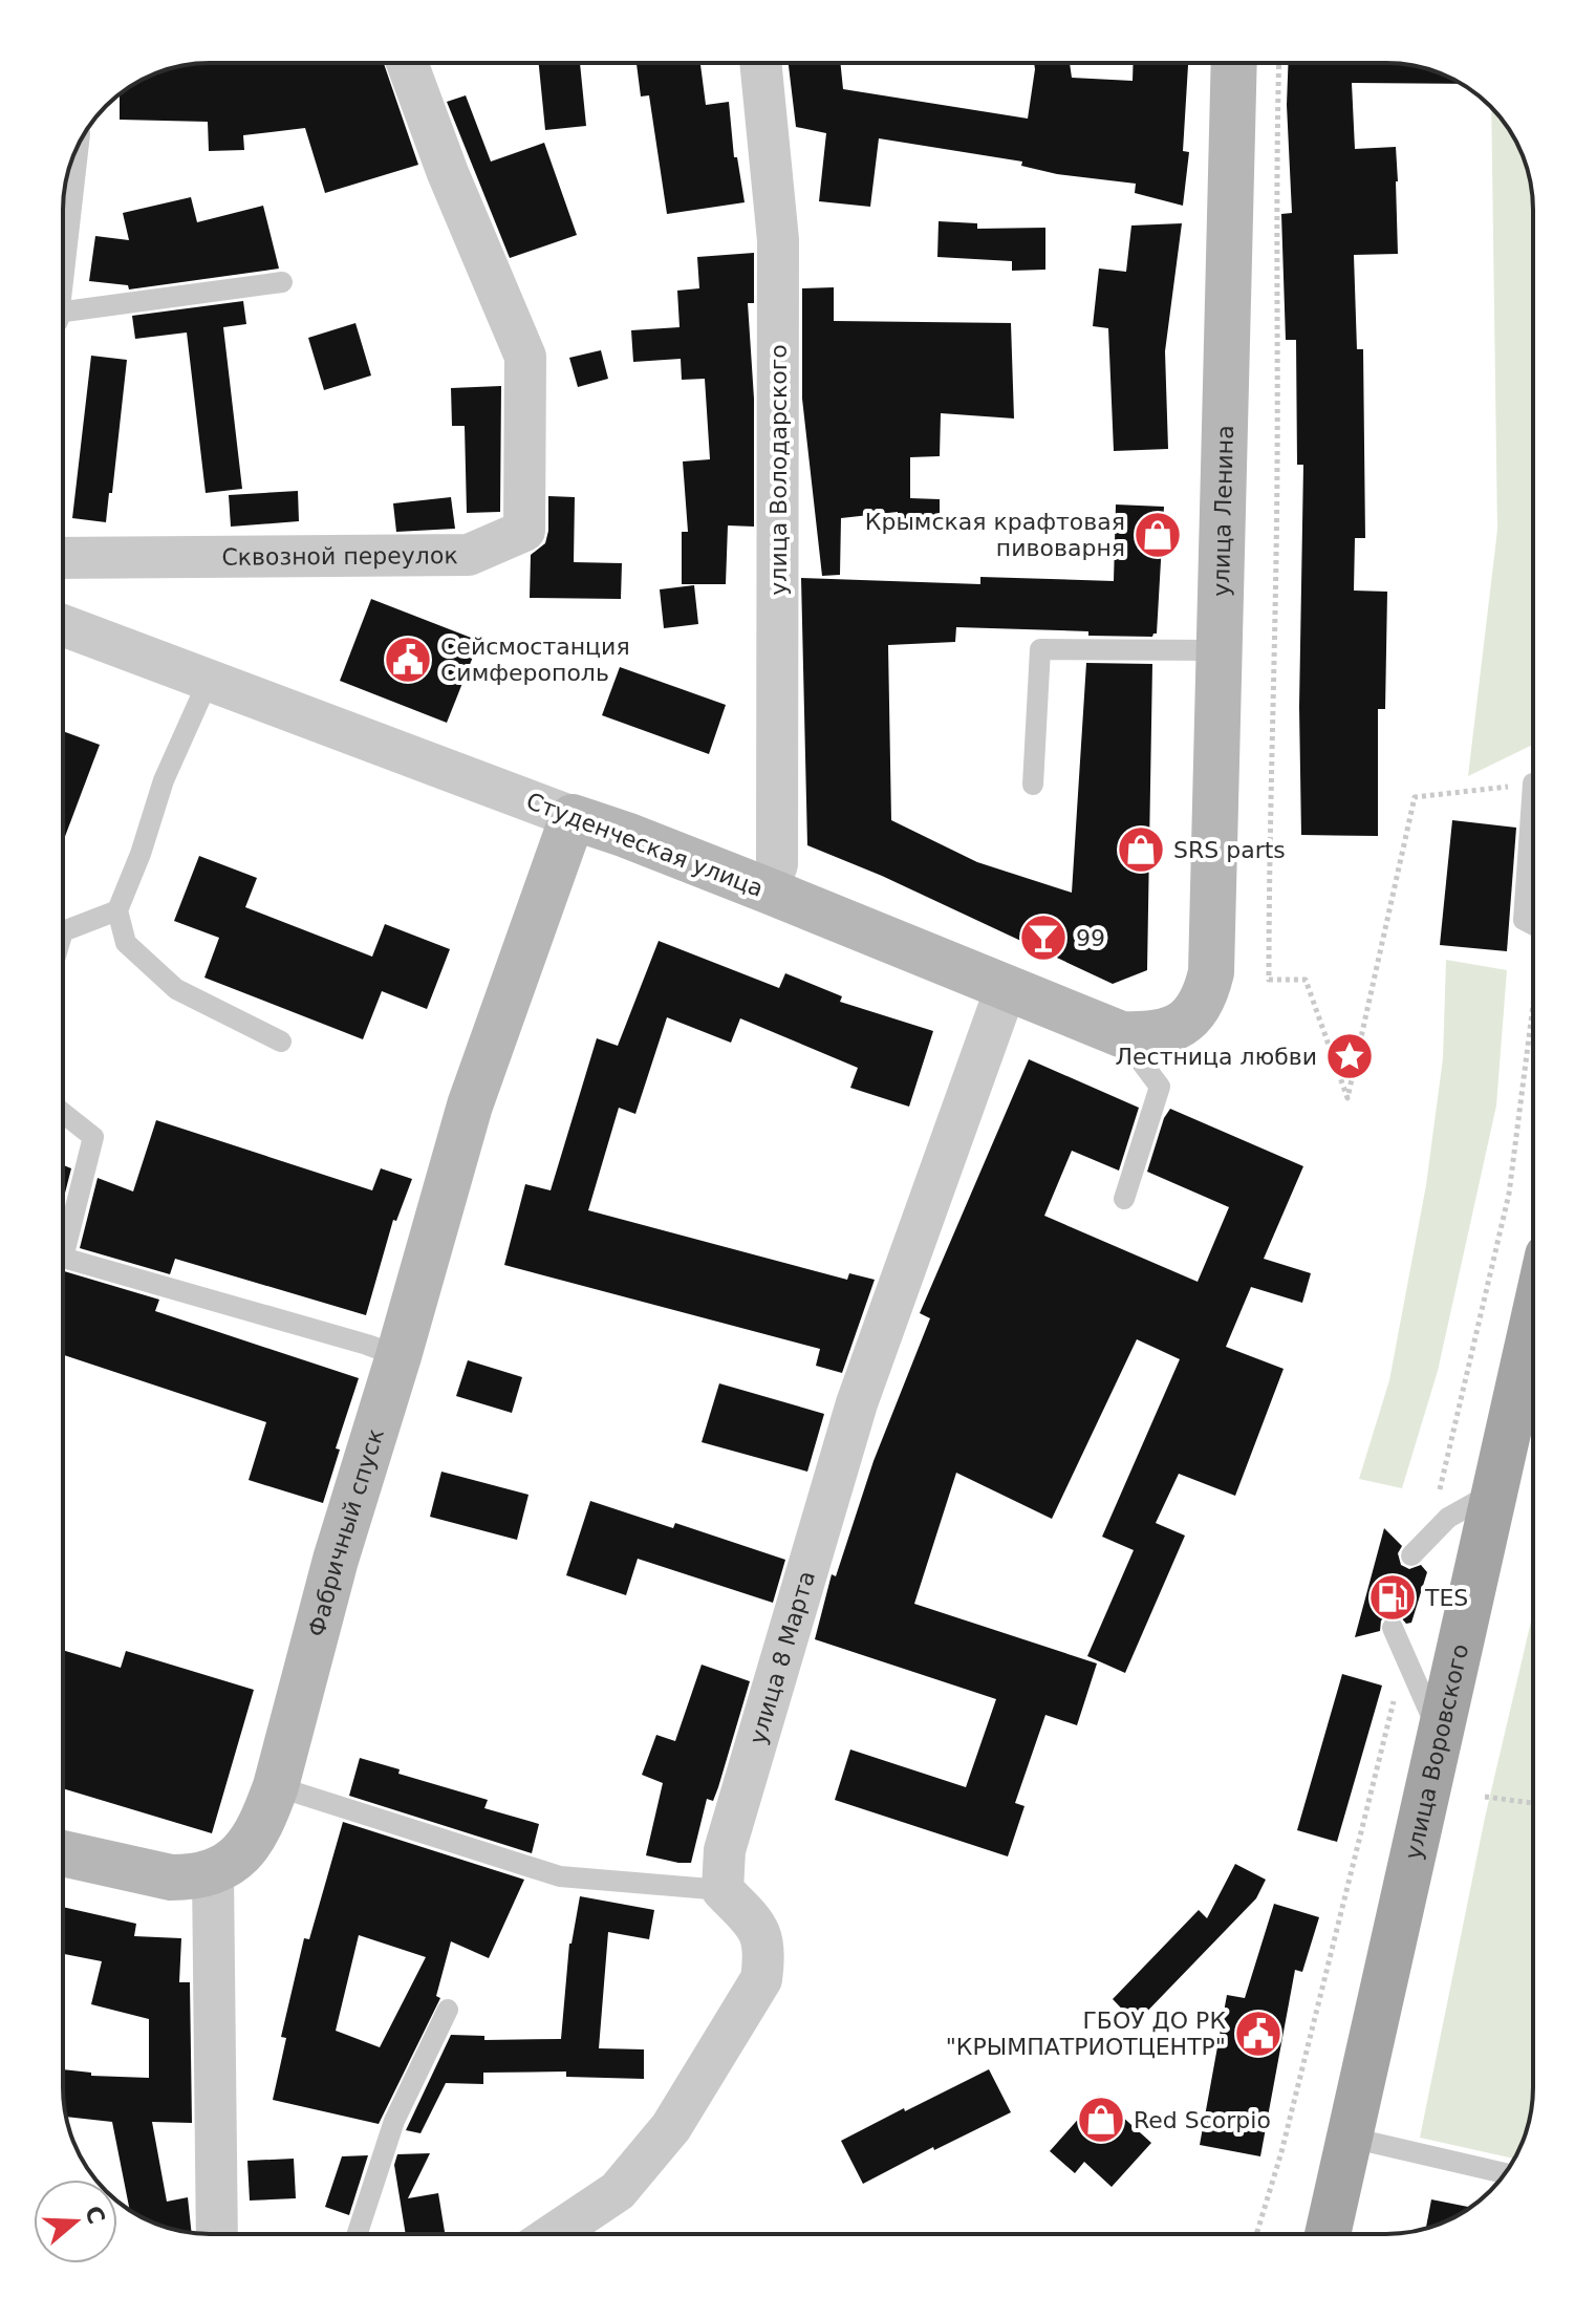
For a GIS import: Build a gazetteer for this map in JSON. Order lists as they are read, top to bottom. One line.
{"streets":{"main road":["улица Ленина","Студенческая улица","Фабричный спуск","улица Воровского"],"street":["улица Володарского","Сквозной переулок","улица 8 Марта"]},"crossings":[["улица Володарского","Студенческая улица"],["улица Ленина","Студенческая улица"],["Студенческая улица","Фабричный спуск"],["Студенческая улица","улица 8 Марта"]],"places":{"shop":["Крымская крафтовая пивоварня","SRS parts","Red Scorpio"],"public building":["Сейсмостанция Симферополь","ГБОУ ДО РК \"КРЫМПАТРИОТЦЕНТР\""],"bar":["99"],"place":["Лестница любви"],"fuel station":["TES"]},"north":"right"}
